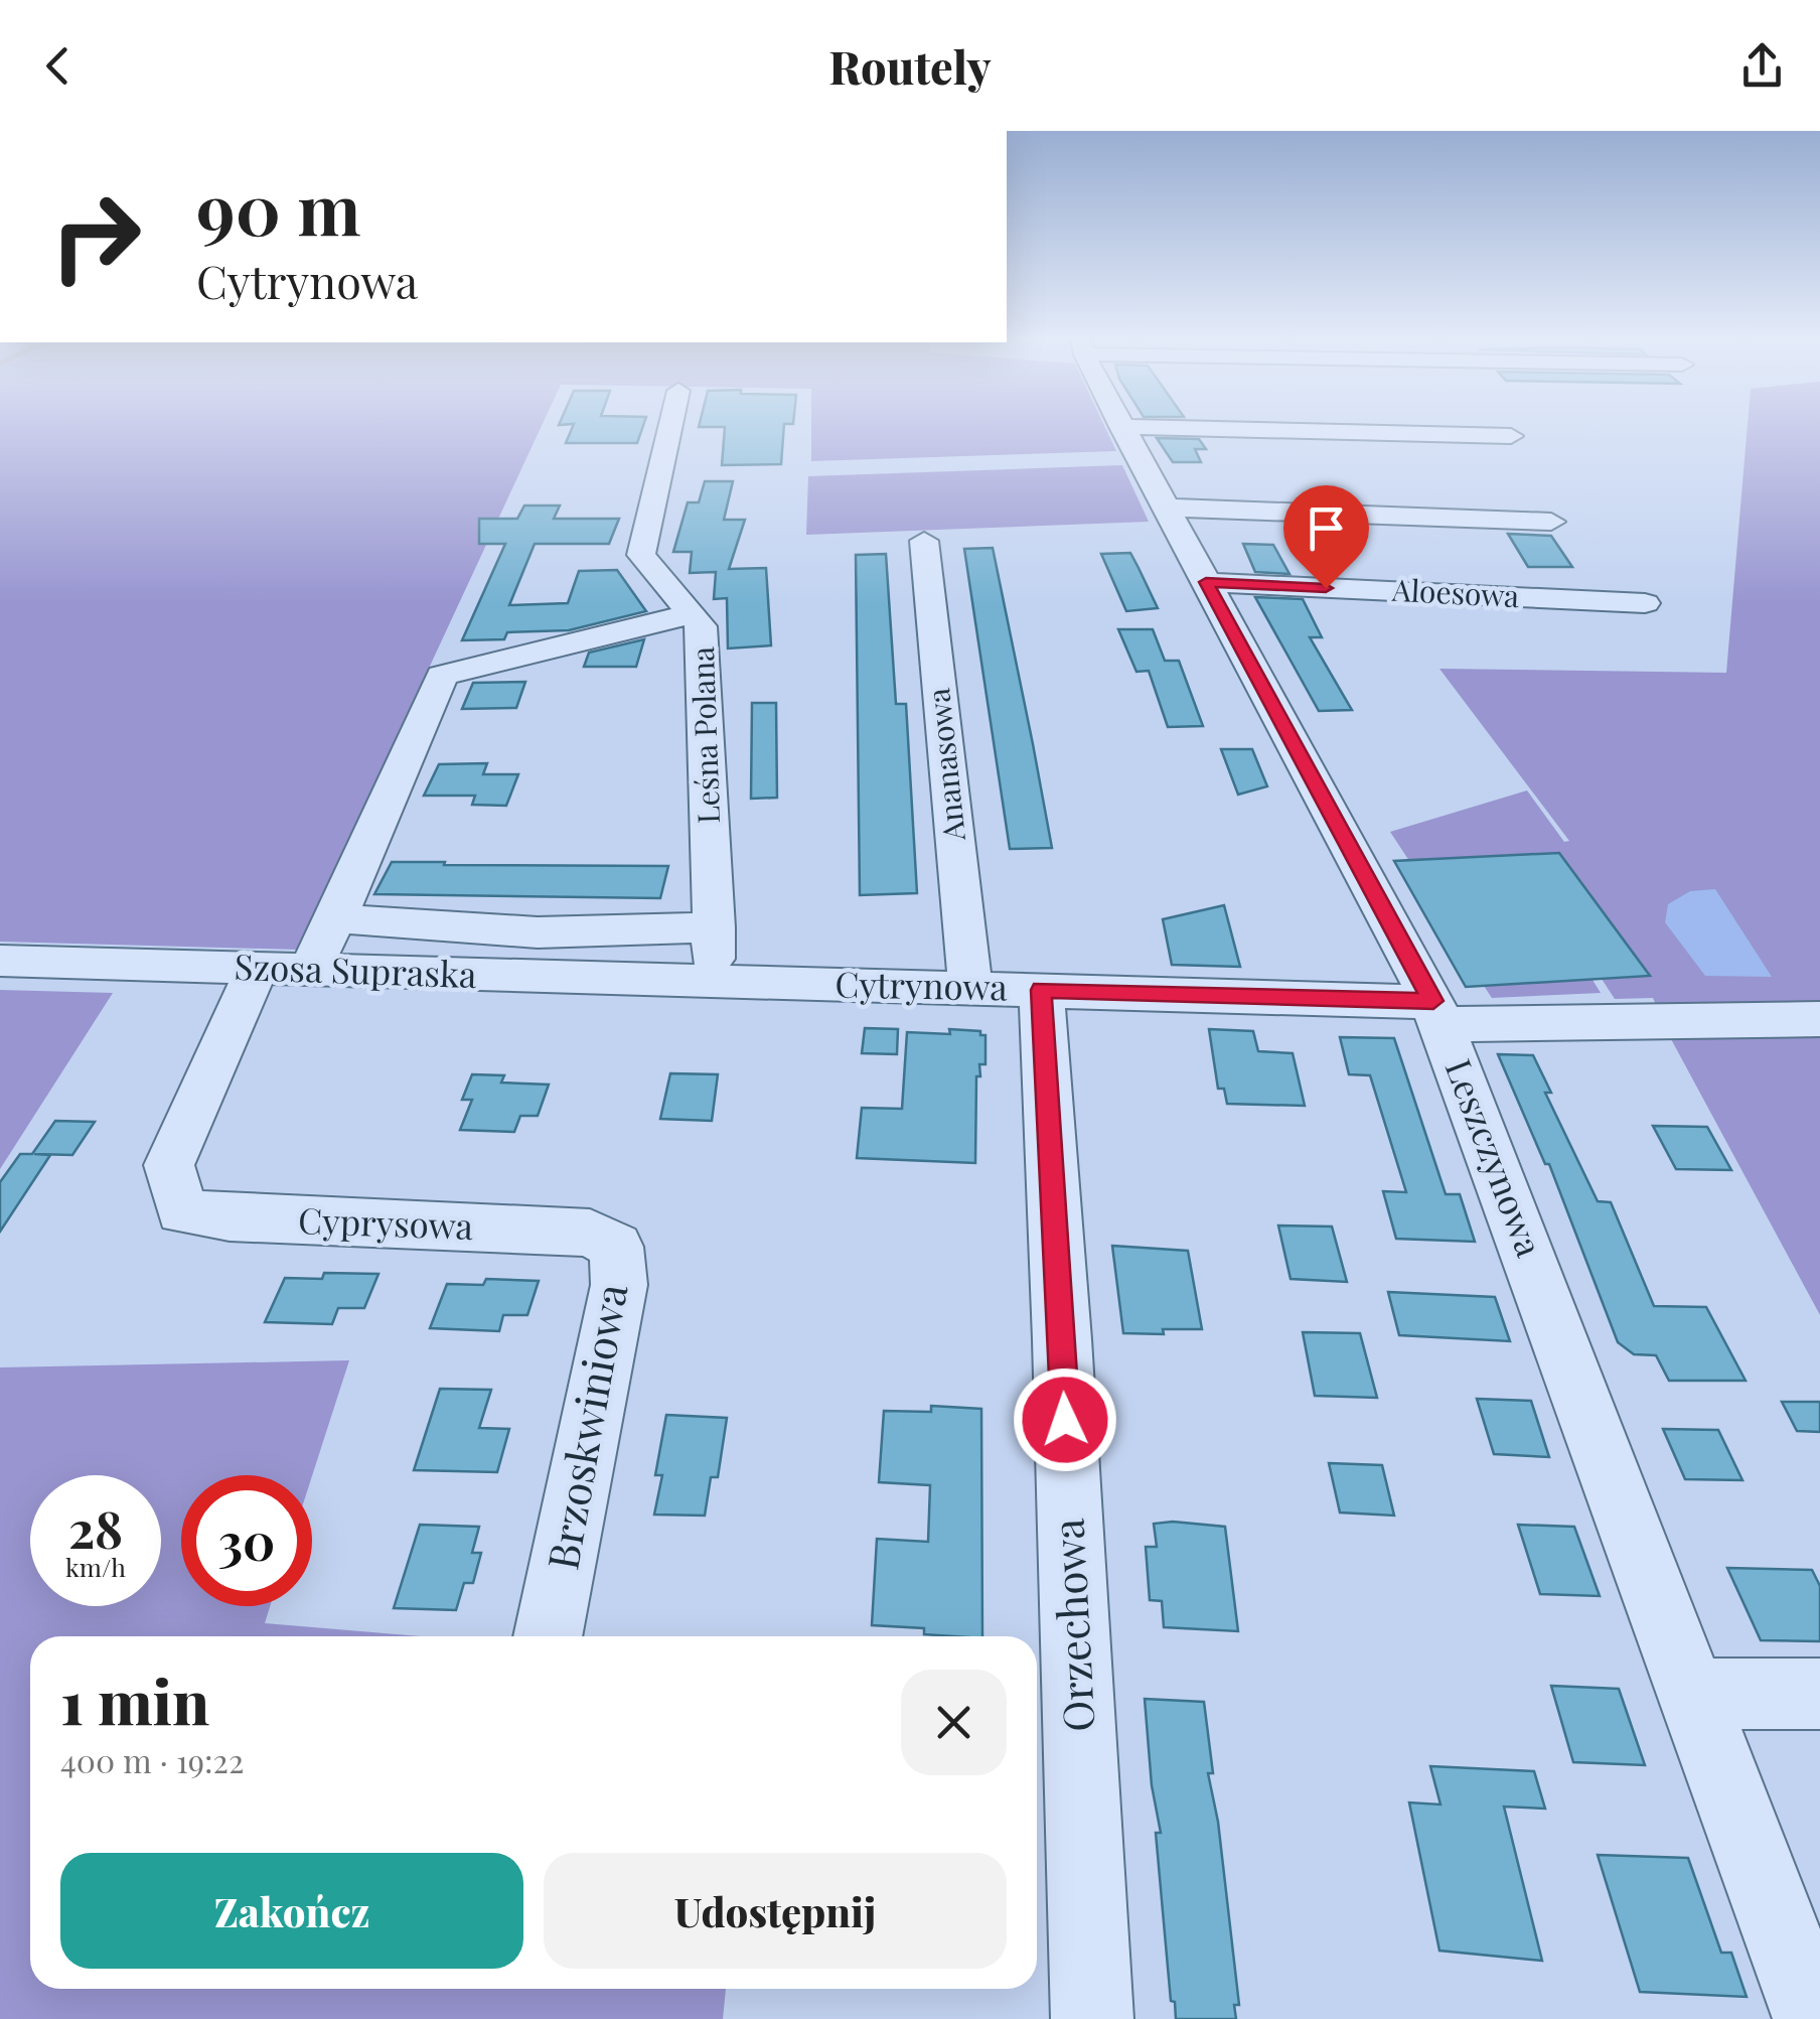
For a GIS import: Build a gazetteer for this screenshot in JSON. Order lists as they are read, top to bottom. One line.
{"streets":{"street":["Aloesowa","Leśna Polana","Ananasowa","Szosa Supraska","Cytrynowa","Leszczynowa","Cyprysowa","Brzoskwiniowa","Orzechowa"]},"crossings":[["Aloesowa","Leszczynowa"],["Leśna Polana","Szosa Supraska"],["Leśna Polana","Cytrynowa"],["Ananasowa","Cytrynowa"],["Szosa Supraska","Cytrynowa"],["Szosa Supraska","Cyprysowa"],["Cytrynowa","Leszczynowa"],["Cytrynowa","Orzechowa"],["Cyprysowa","Brzoskwiniowa"]],"page":{"header":"Routely","turn":["90 m","Cytrynowa"],"speed":"28 km/h","limit":"30","heading":["1 min","400 m · 19:22"],"buttons":["Zakończ","Udostępnij"]}}
